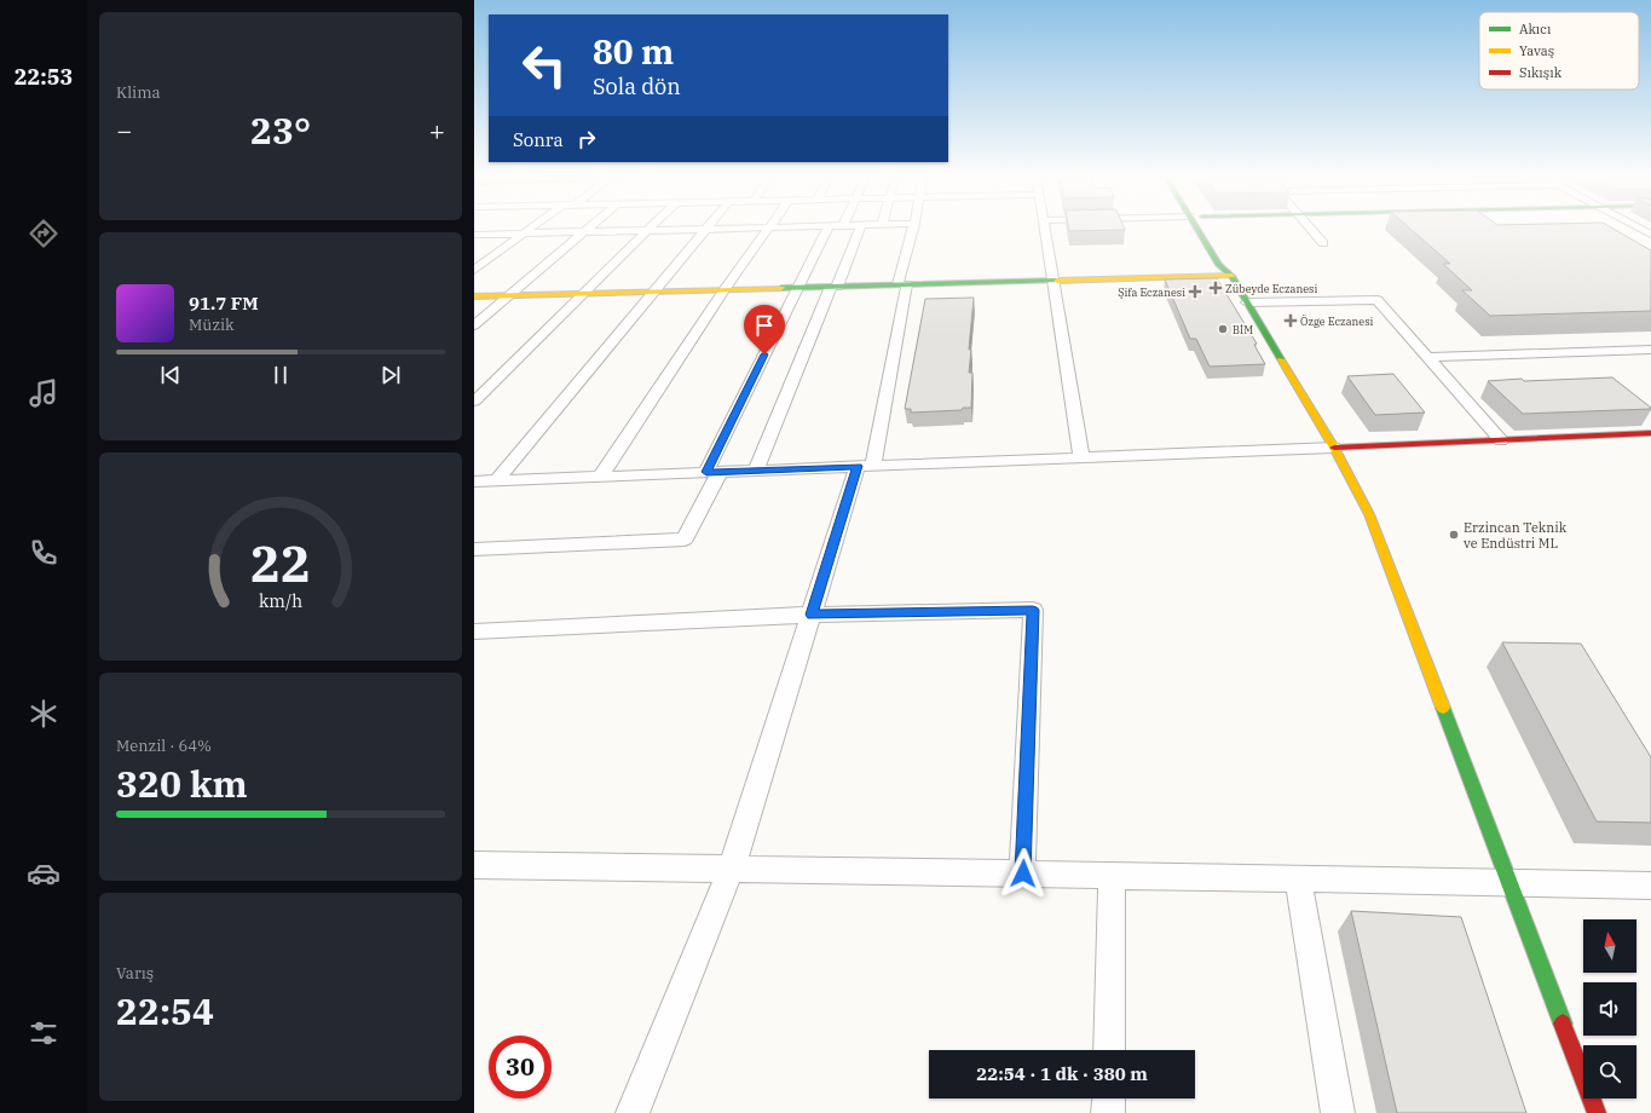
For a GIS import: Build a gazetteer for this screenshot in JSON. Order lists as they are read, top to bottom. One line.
{"places":{"health":["Zübeyde Eczanesi","Şifa Eczanesi","Özge Eczanesi"],"other":["BİM","Erzincan Teknik ve Endüstri ML"]},"legend":["Akıcı","Yavaş","Sıkışık"],"north":"top","page":{"tabs":"22:53","tile":["Klima",["Menzil · 64%","320 km"],["Varış","22:54"]],"turn":["80 m","Sola dön"],"heat":["−","23°","+"],"then":"Sonra","song":["91.7 FM","Müzik"],"limit":"30","trip":"22:54 · 1 dk · 380 m","gauge":["22","km/h"]}}
